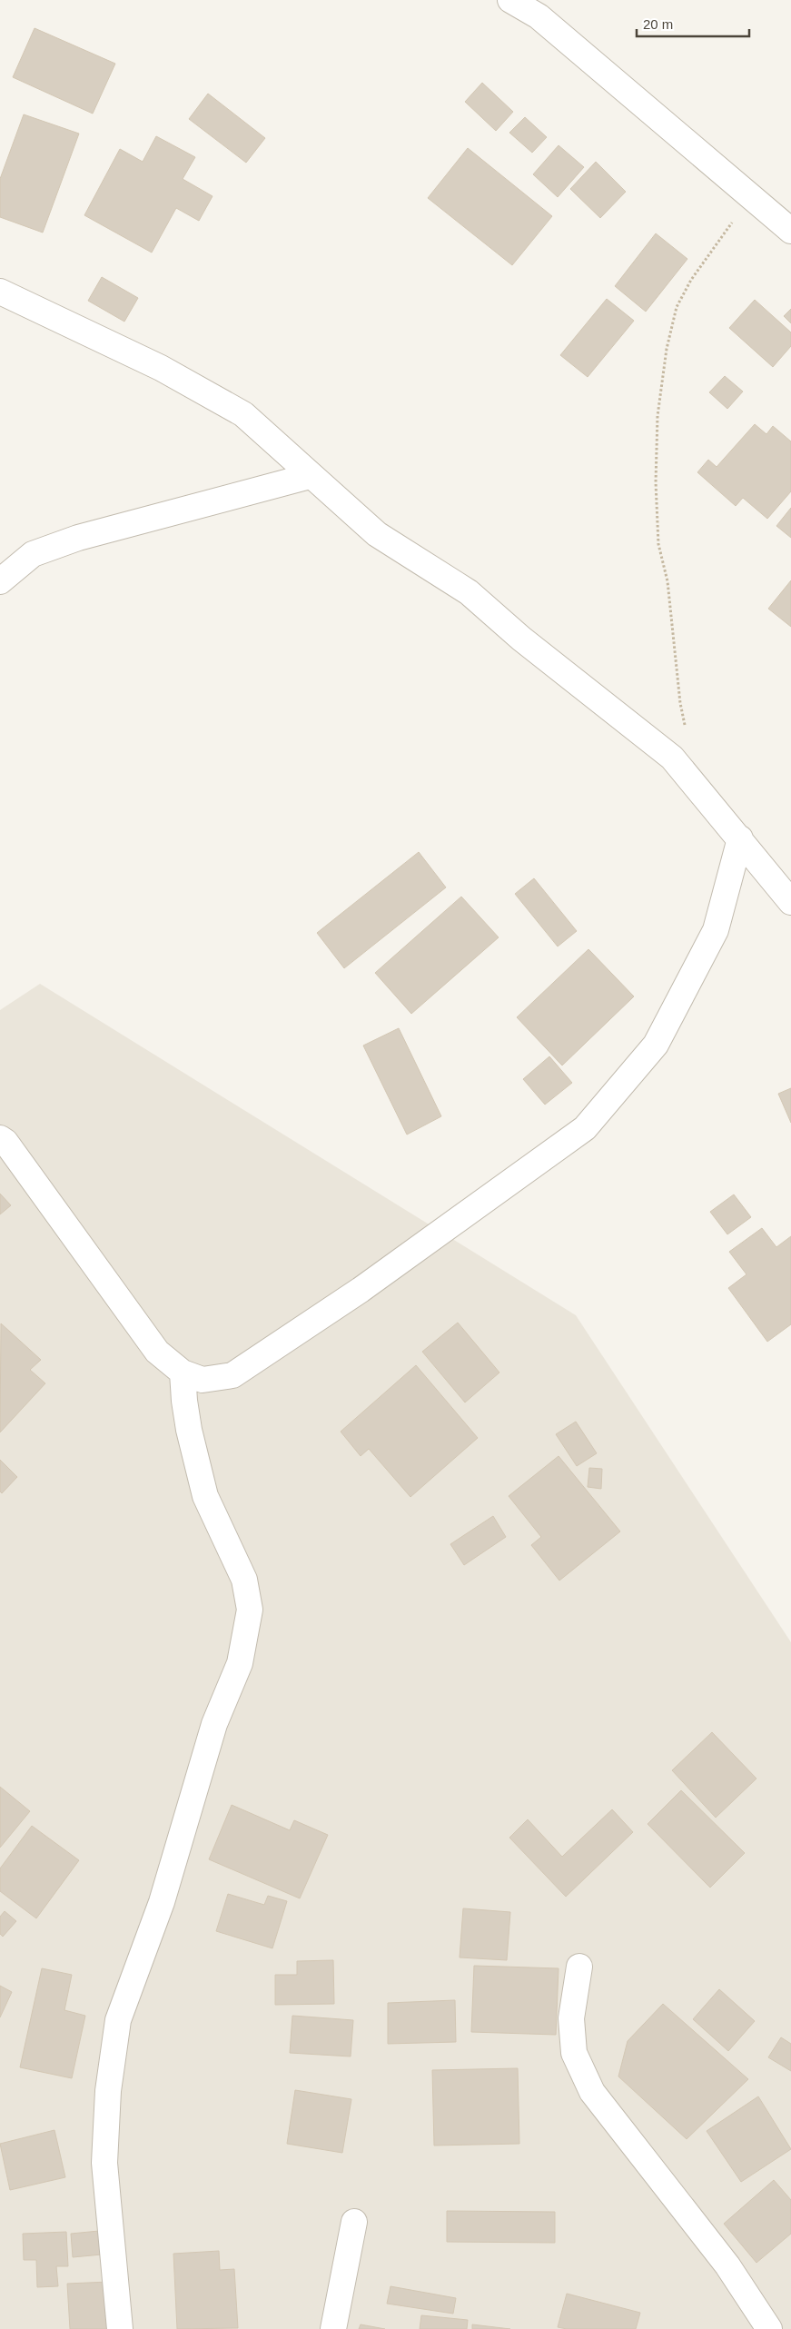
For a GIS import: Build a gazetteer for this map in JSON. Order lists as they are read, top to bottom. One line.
{"scale_bar":"20 m"}
